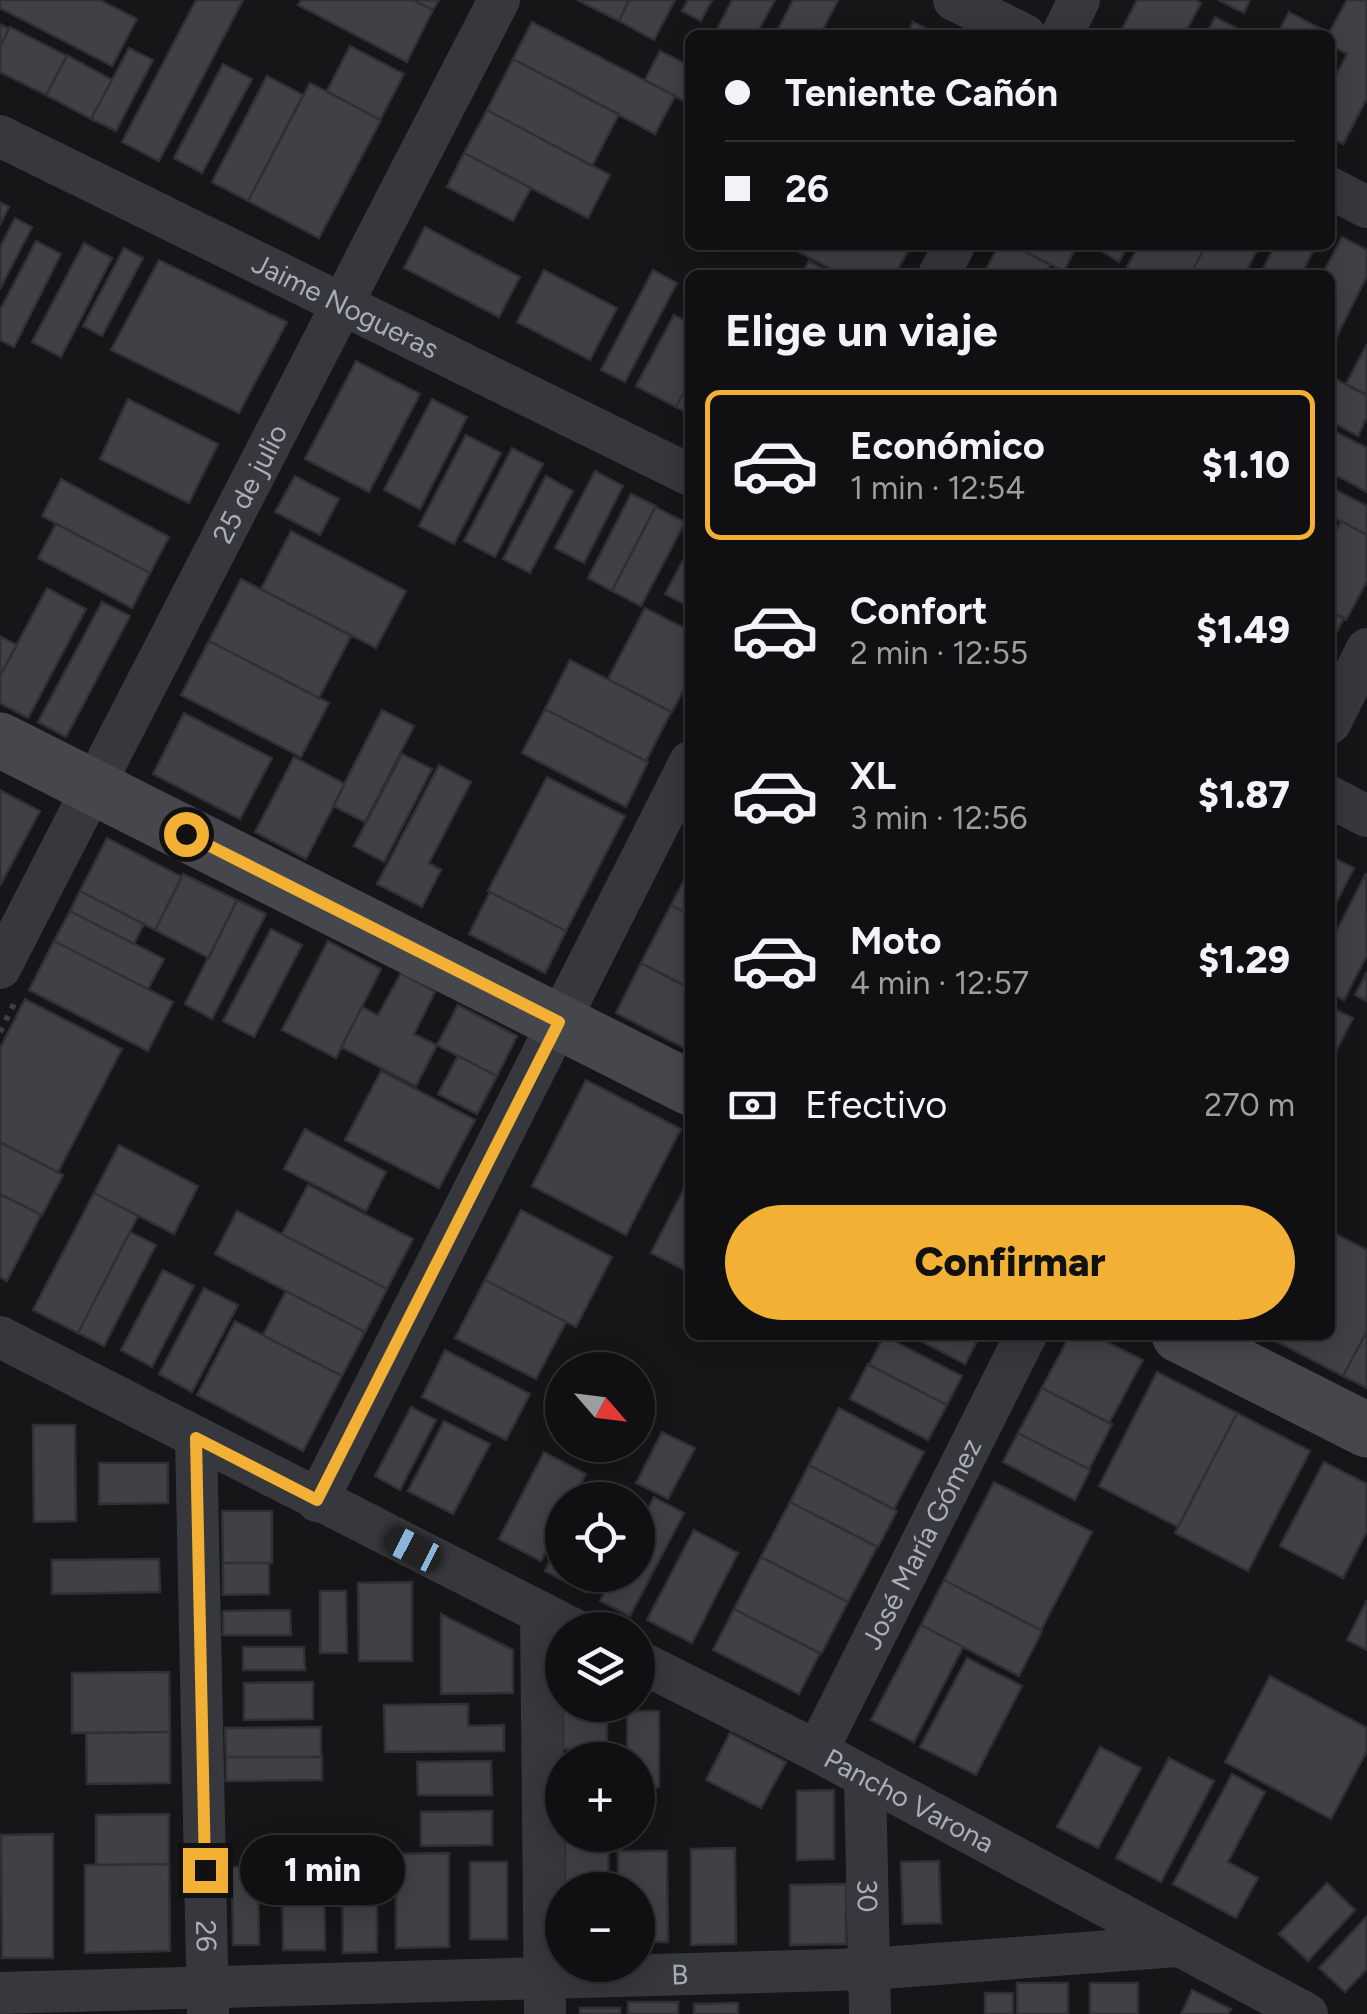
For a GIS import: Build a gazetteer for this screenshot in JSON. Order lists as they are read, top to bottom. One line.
{"streets":{"street":["Jaime Nogueras","25 de julio","José María Gómez","Pancho Varona","30","26","B"]},"crossings":[["Jaime Nogueras","25 de julio"],["José María Gómez","Pancho Varona"],["Pancho Varona","30"],["Pancho Varona","B"],["30","B"],["26","B"]],"north":"bottom right","page":{"banner":["Teniente Cañón","26"],"heading":"Elige un viaje","list":[{"name":"Económico","note":"1 min · 12:54","value":"$1.10"},{"name":"Confort","note":"2 min · 12:55","value":"$1.49"},{"name":"XL","note":"3 min · 12:56","value":"$1.87"},{"name":"Moto","note":"4 min · 12:57","value":"$1.29"}],"pay":["Efectivo","270 m"],"buttons":"Confirmar","map_buttons":["+","−"],"bubble":"1 min"}}
